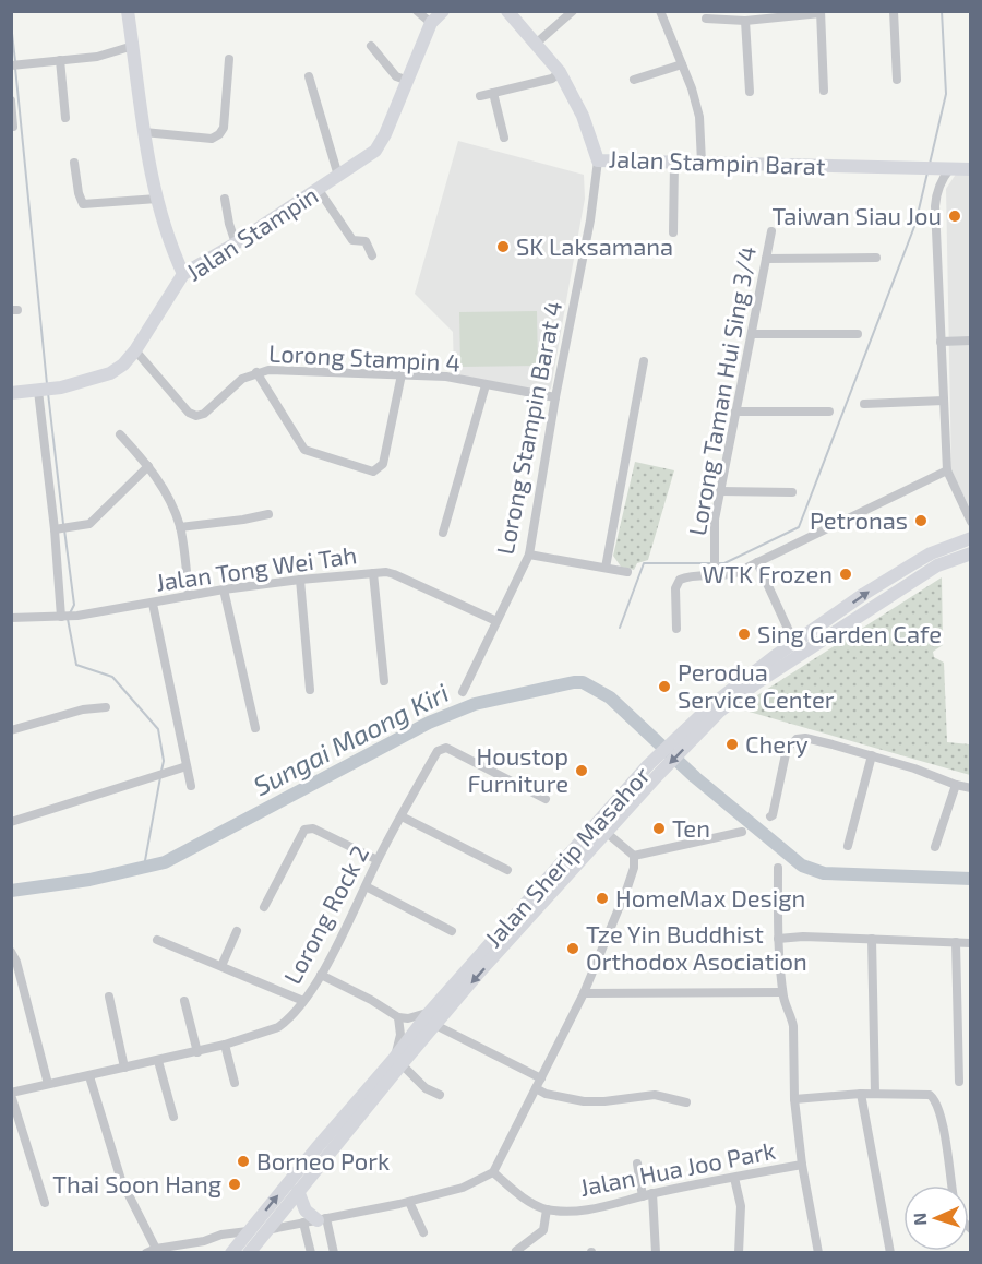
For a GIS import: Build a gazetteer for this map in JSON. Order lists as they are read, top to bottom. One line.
{"streets":{"main road":["Jalan Stampin Barat","Jalan Stampin","Jalan Sherip Masahor"],"street":["Lorong Stampin 4","Lorong Taman Hui Sing 3/4","Lorong Stampin Barat 4","Jalan Tong Wei Tah","Lorong Rock 2","Jalan Hua Joo Park"]},"crossings":[["Jalan Stampin Barat","Lorong Stampin Barat 4"],["Jalan Stampin","Lorong Stampin 4"],["Lorong Stampin 4","Lorong Stampin Barat 4"],["Lorong Stampin Barat 4","Jalan Tong Wei Tah"]],"water":["Sungai Maong Kiri"],"places":["Taiwan Siau Jou","SK Laksamana","Petronas","WTK Frozen","Sing Garden Cafe","Perodua Service Center","Chery","Houstop Furniture","Ten","HomeMax Design","Tze Yin Buddhist Orthodox Asociation","Borneo Pork","Thai Soon Hang"],"north":"left"}
